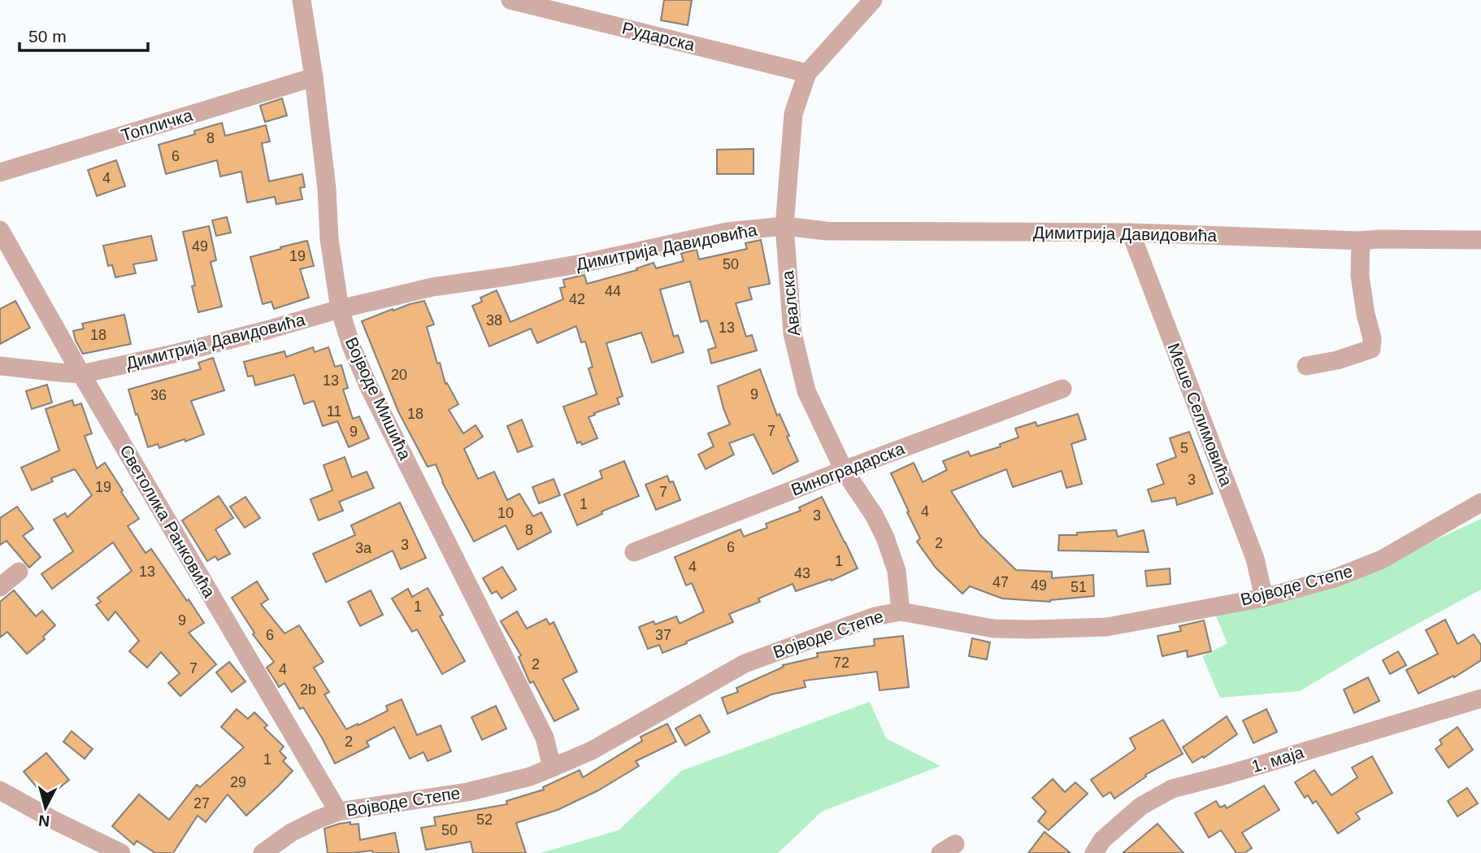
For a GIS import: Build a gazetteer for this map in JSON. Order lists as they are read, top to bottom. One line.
{"streets":{"street":["Рударска","Топличка","Димитрија Давидовића","Авалска","Војводе Мишића","Меше Селимовића","Виноградарска","Светолика Ранковића","Војводе Степе","1. маја"]},"crossings":[["Рударска","Авалска"],["Топличка","Војводе Мишића"],["Димитрија Давидовића","Авалска"],["Димитрија Давидовића","Војводе Мишића"],["Димитрија Давидовића","Меше Селимовића"],["Димитрија Давидовића","Светолика Ранковића"],["Авалска","Виноградарска"],["Авалска","Војводе Степе"],["Војводе Мишића","Војводе Степе"],["Меше Селимовића","Војводе Степе"],["Светолика Ранковића","Војводе Степе"]],"house_numbers":["8","6","4","49","19","50","44","42","38","13","18","20","13","9","36","11","18","7","9","5","3","19","7","1","4","10","3","8","2","3","6","3a","1","4","13","43","47","49","51","1","9","6","37","72","2","7","4","2b","2","1","29","27","52","50"],"scale_bar":"50 m","north":"bottom"}
